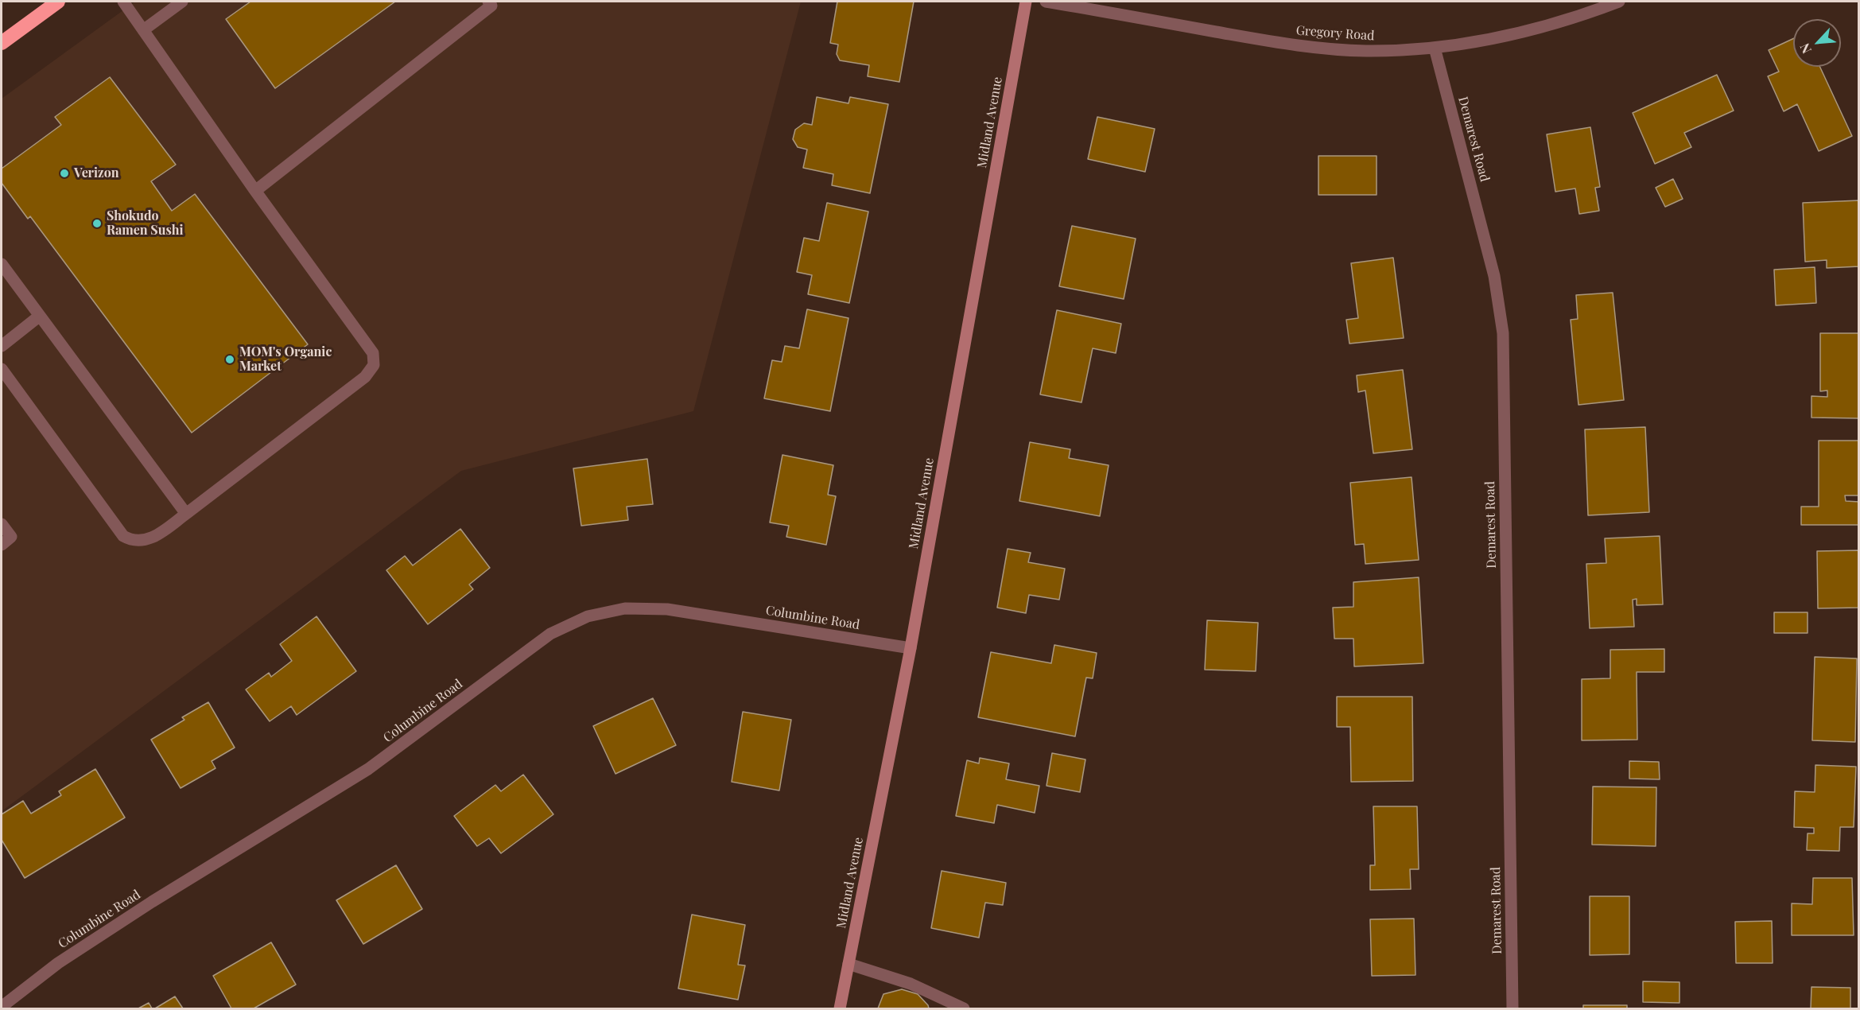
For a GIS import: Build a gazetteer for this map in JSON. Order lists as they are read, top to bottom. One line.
{"streets":{"street":["Gregory Road","Midland Avenue","Demarest Road","Columbine Road"]},"crossings":[["Gregory Road","Demarest Road"],["Midland Avenue","Columbine Road"]],"places":["Verizon","Shokudo Ramen Sushi","MOM's Organic Market"],"north":"bottom left"}
